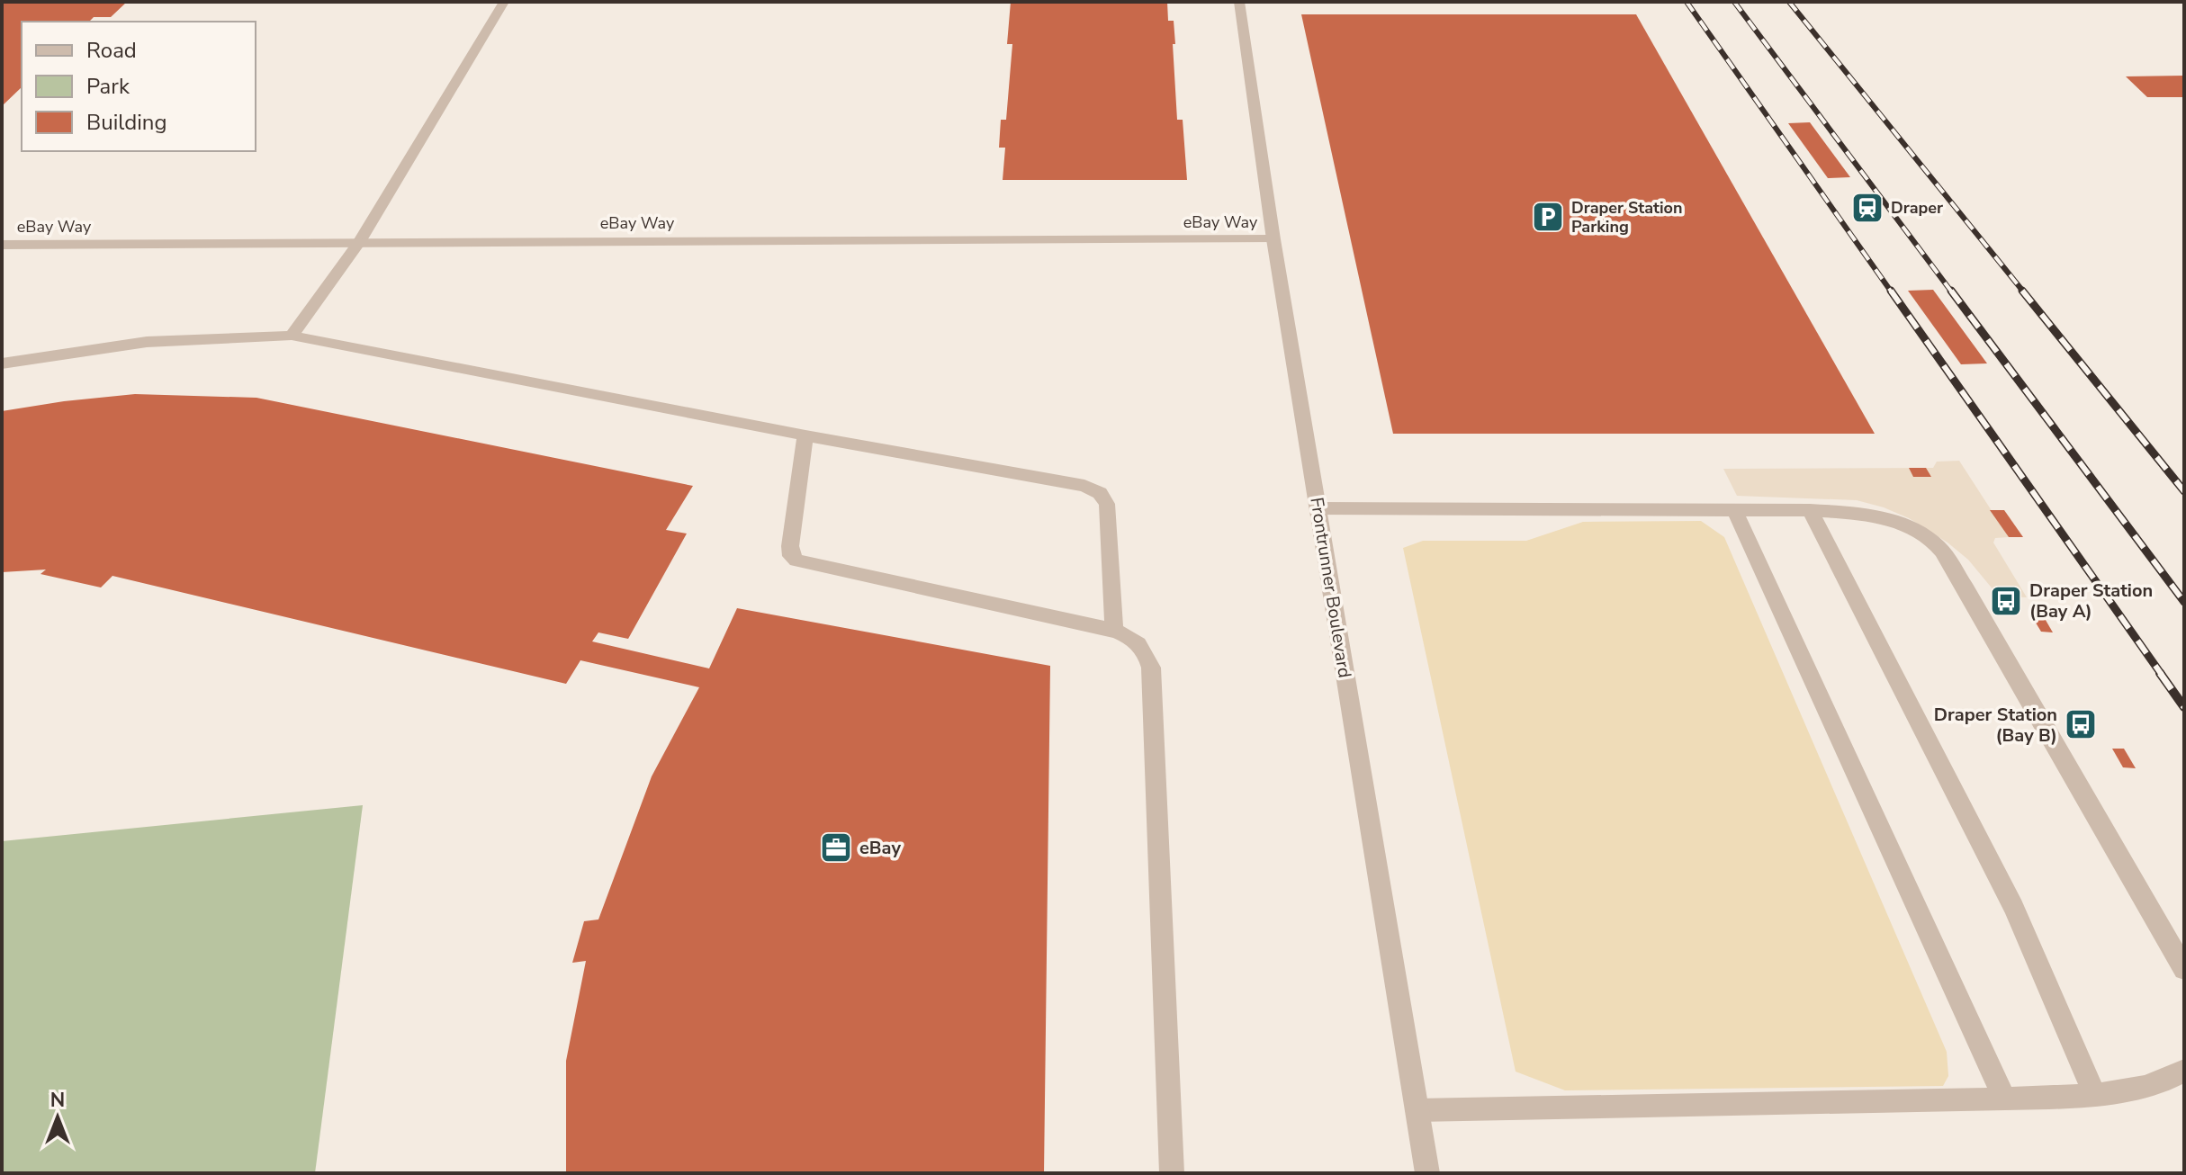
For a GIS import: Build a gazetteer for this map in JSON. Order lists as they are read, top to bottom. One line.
{"streets":{"street":["eBay Way","Frontrunner Boulevard"]},"crossings":[["eBay Way","Frontrunner Boulevard"]],"places":{"station":["Draper"],"parking":["Draper Station Parking"],"bus stop":["Draper Station (Bay A)","Draper Station (Bay B)"],"office":["eBay"]},"legend":["Road","Park","Building"],"north":"top"}
